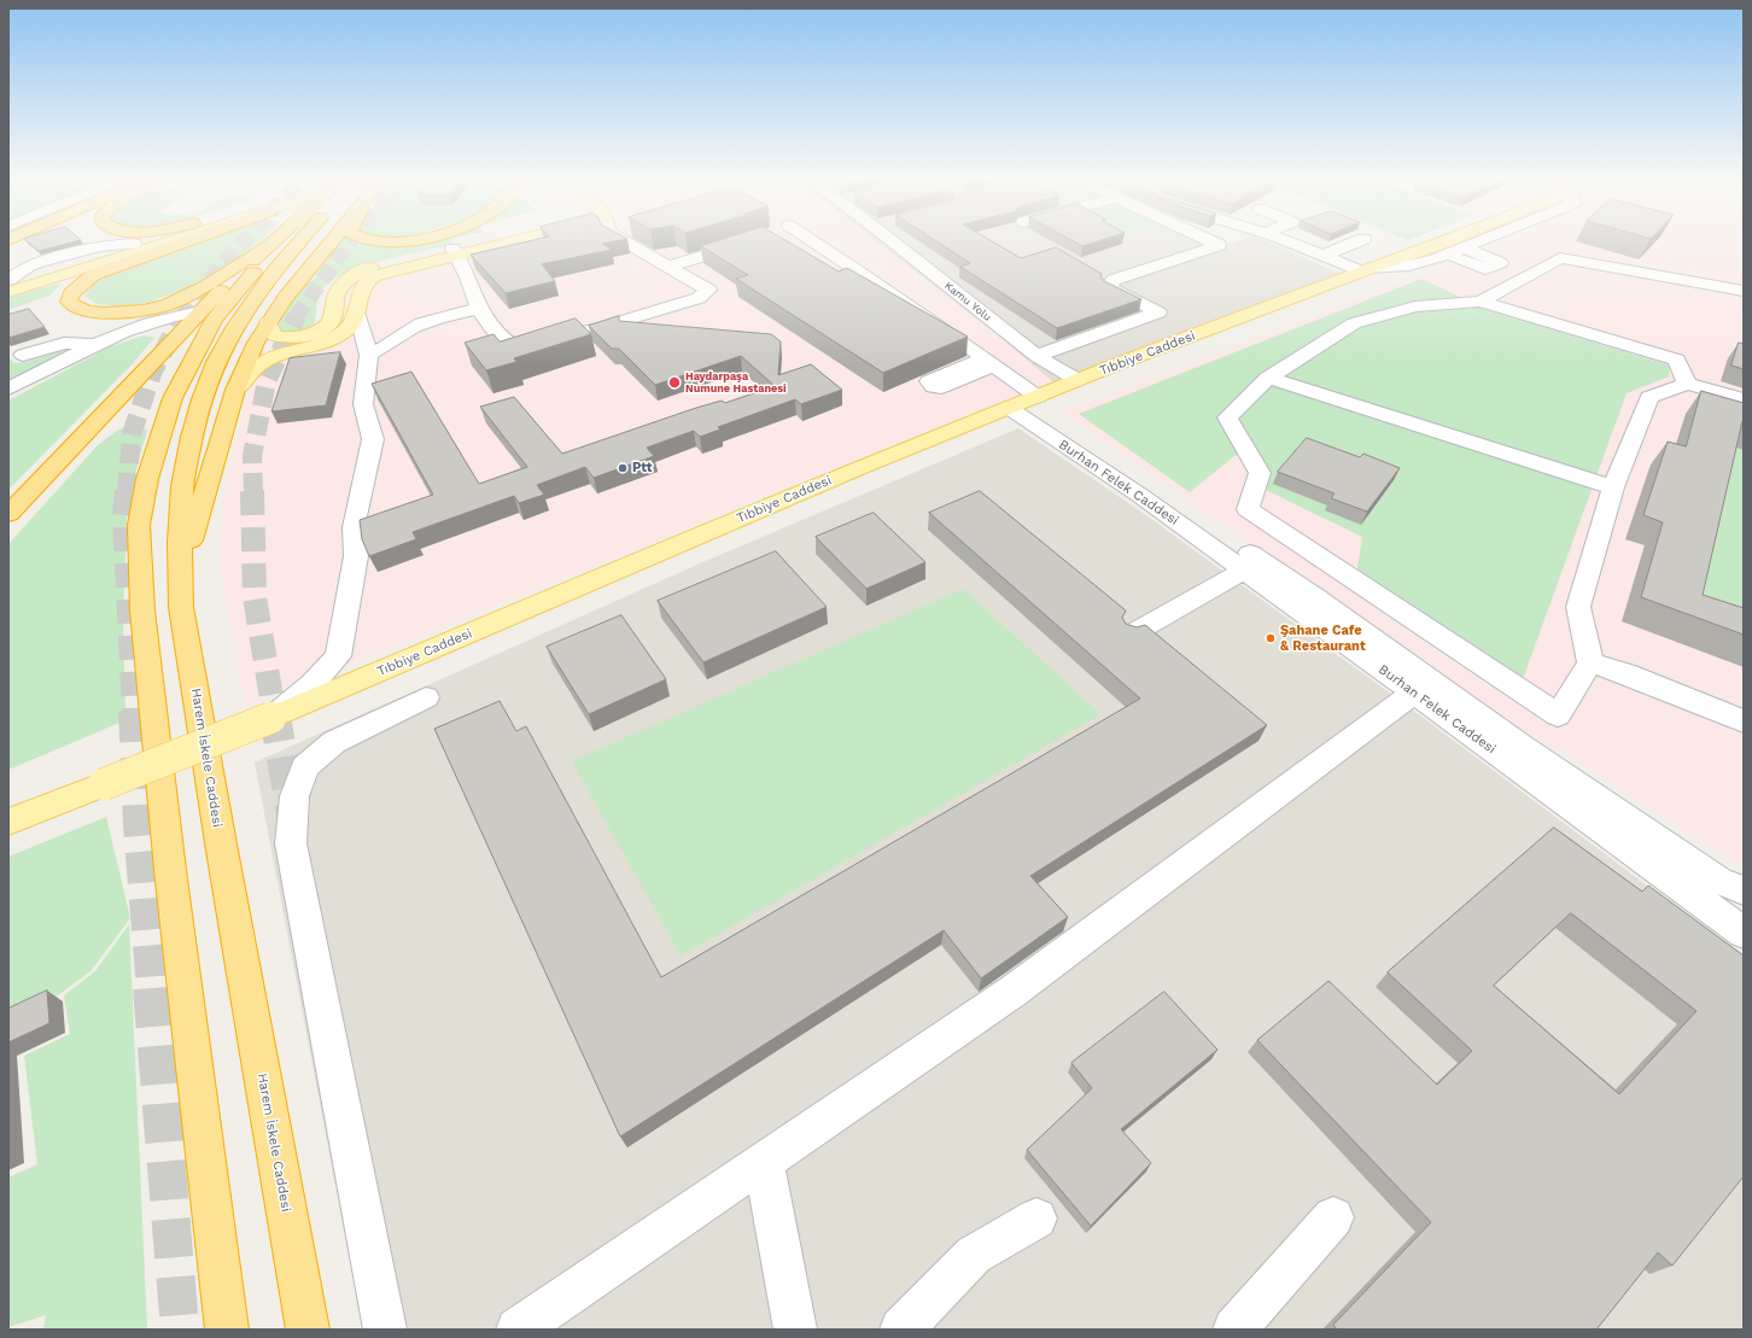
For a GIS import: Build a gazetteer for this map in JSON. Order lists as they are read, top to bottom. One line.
{"streets":{"highway":["Harem İskele Caddesi"],"main road":["Tıbbiye Caddesi"],"street":["Kamu Yolu","Burhan Felek Caddesi"]},"crossings":[["Kamu Yolu","Tıbbiye Caddesi"],["Tıbbiye Caddesi","Burhan Felek Caddesi"]],"places":["Haydarpaşa Numune Hastanesi","Ptt","Şahane Cafe & Restaurant"]}
